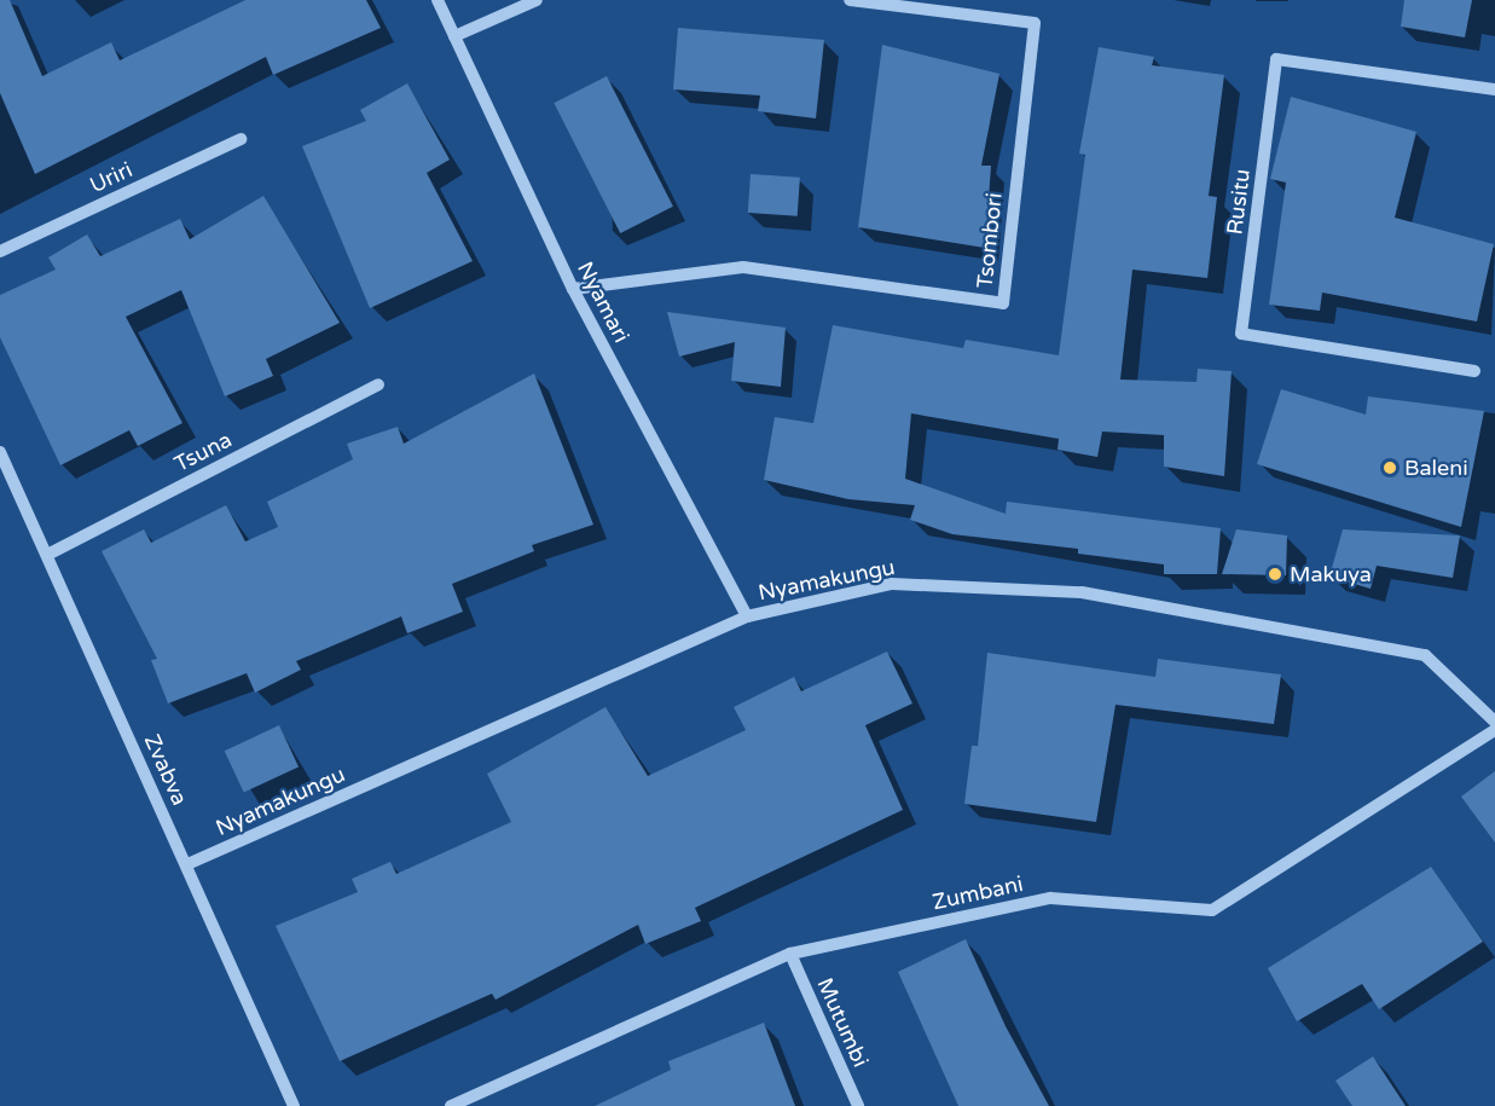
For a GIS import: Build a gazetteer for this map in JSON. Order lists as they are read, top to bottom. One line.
{"streets":{"street":["Uriri","Rusitu","Tsombori","Nyamari","Tsuna","Nyamakungu","Zvabva","Zumbani","Mutumbi"]},"crossings":[["Tsombori","Nyamari"],["Nyamari","Nyamakungu"],["Tsuna","Zvabva"],["Nyamakungu","Zvabva"],["Zumbani","Mutumbi"]],"places":["Baleni","Makuya"]}
